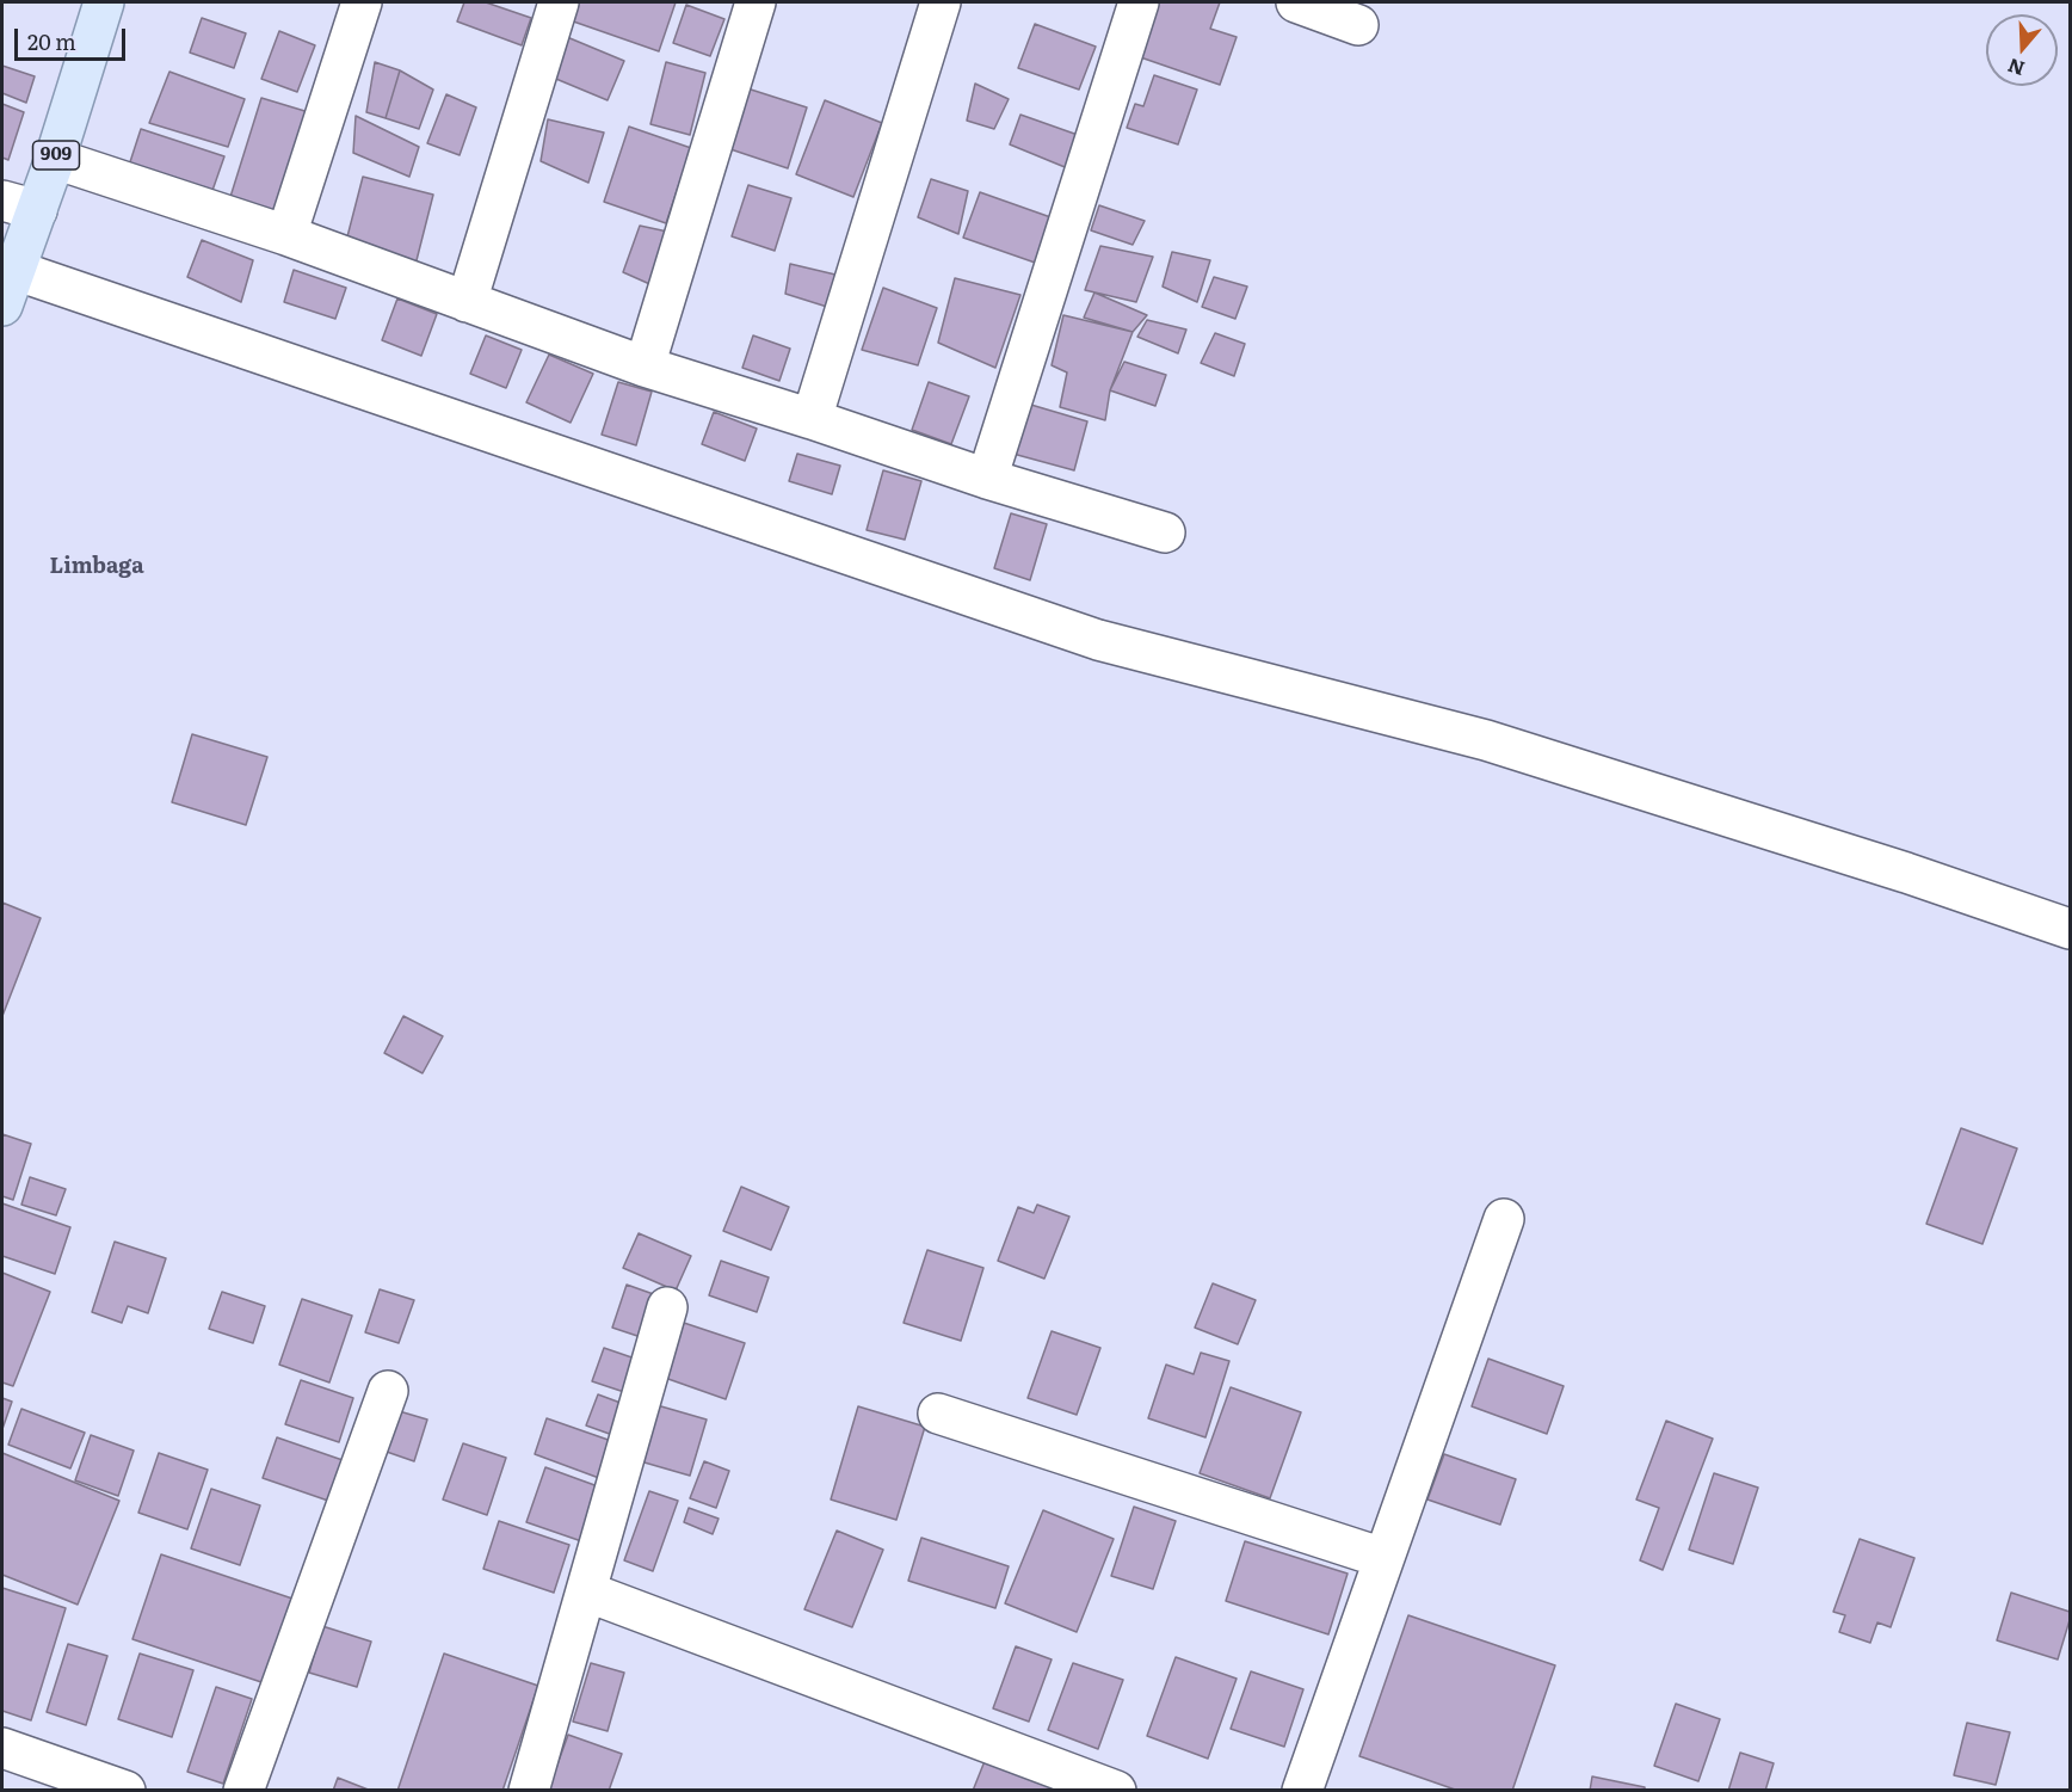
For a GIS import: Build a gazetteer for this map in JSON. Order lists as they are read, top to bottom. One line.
{"streets":{"main road":["909"]},"districts":["Limbaga"],"scale_bar":"20 m","north":"bottom"}
